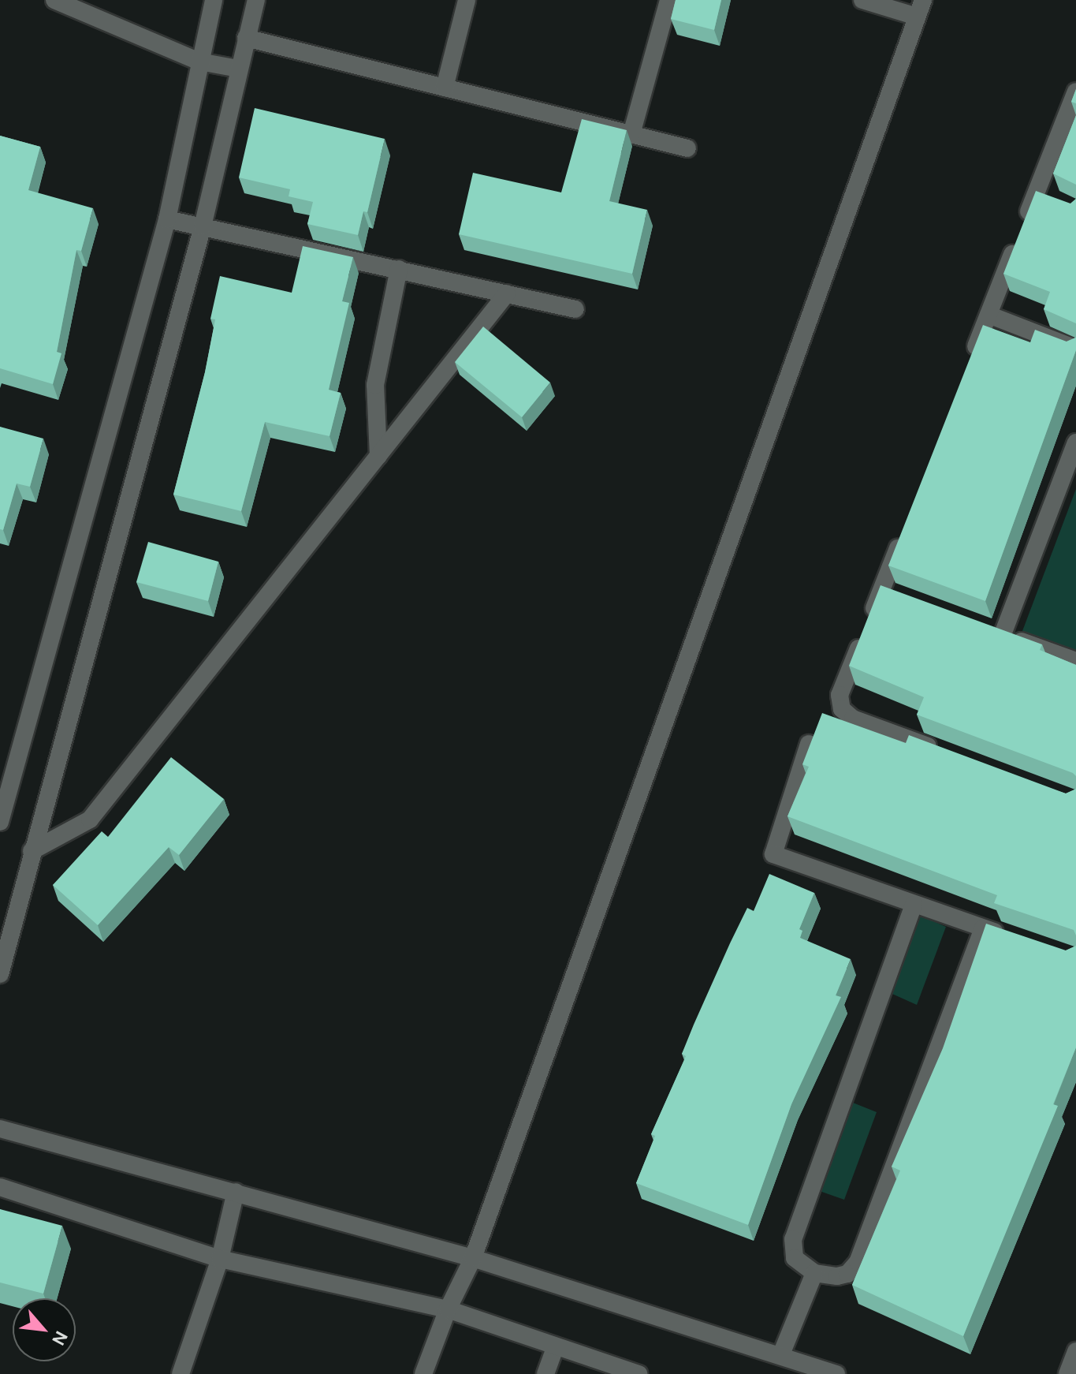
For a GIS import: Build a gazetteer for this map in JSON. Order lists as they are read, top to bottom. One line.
{"north":"bottom right"}
